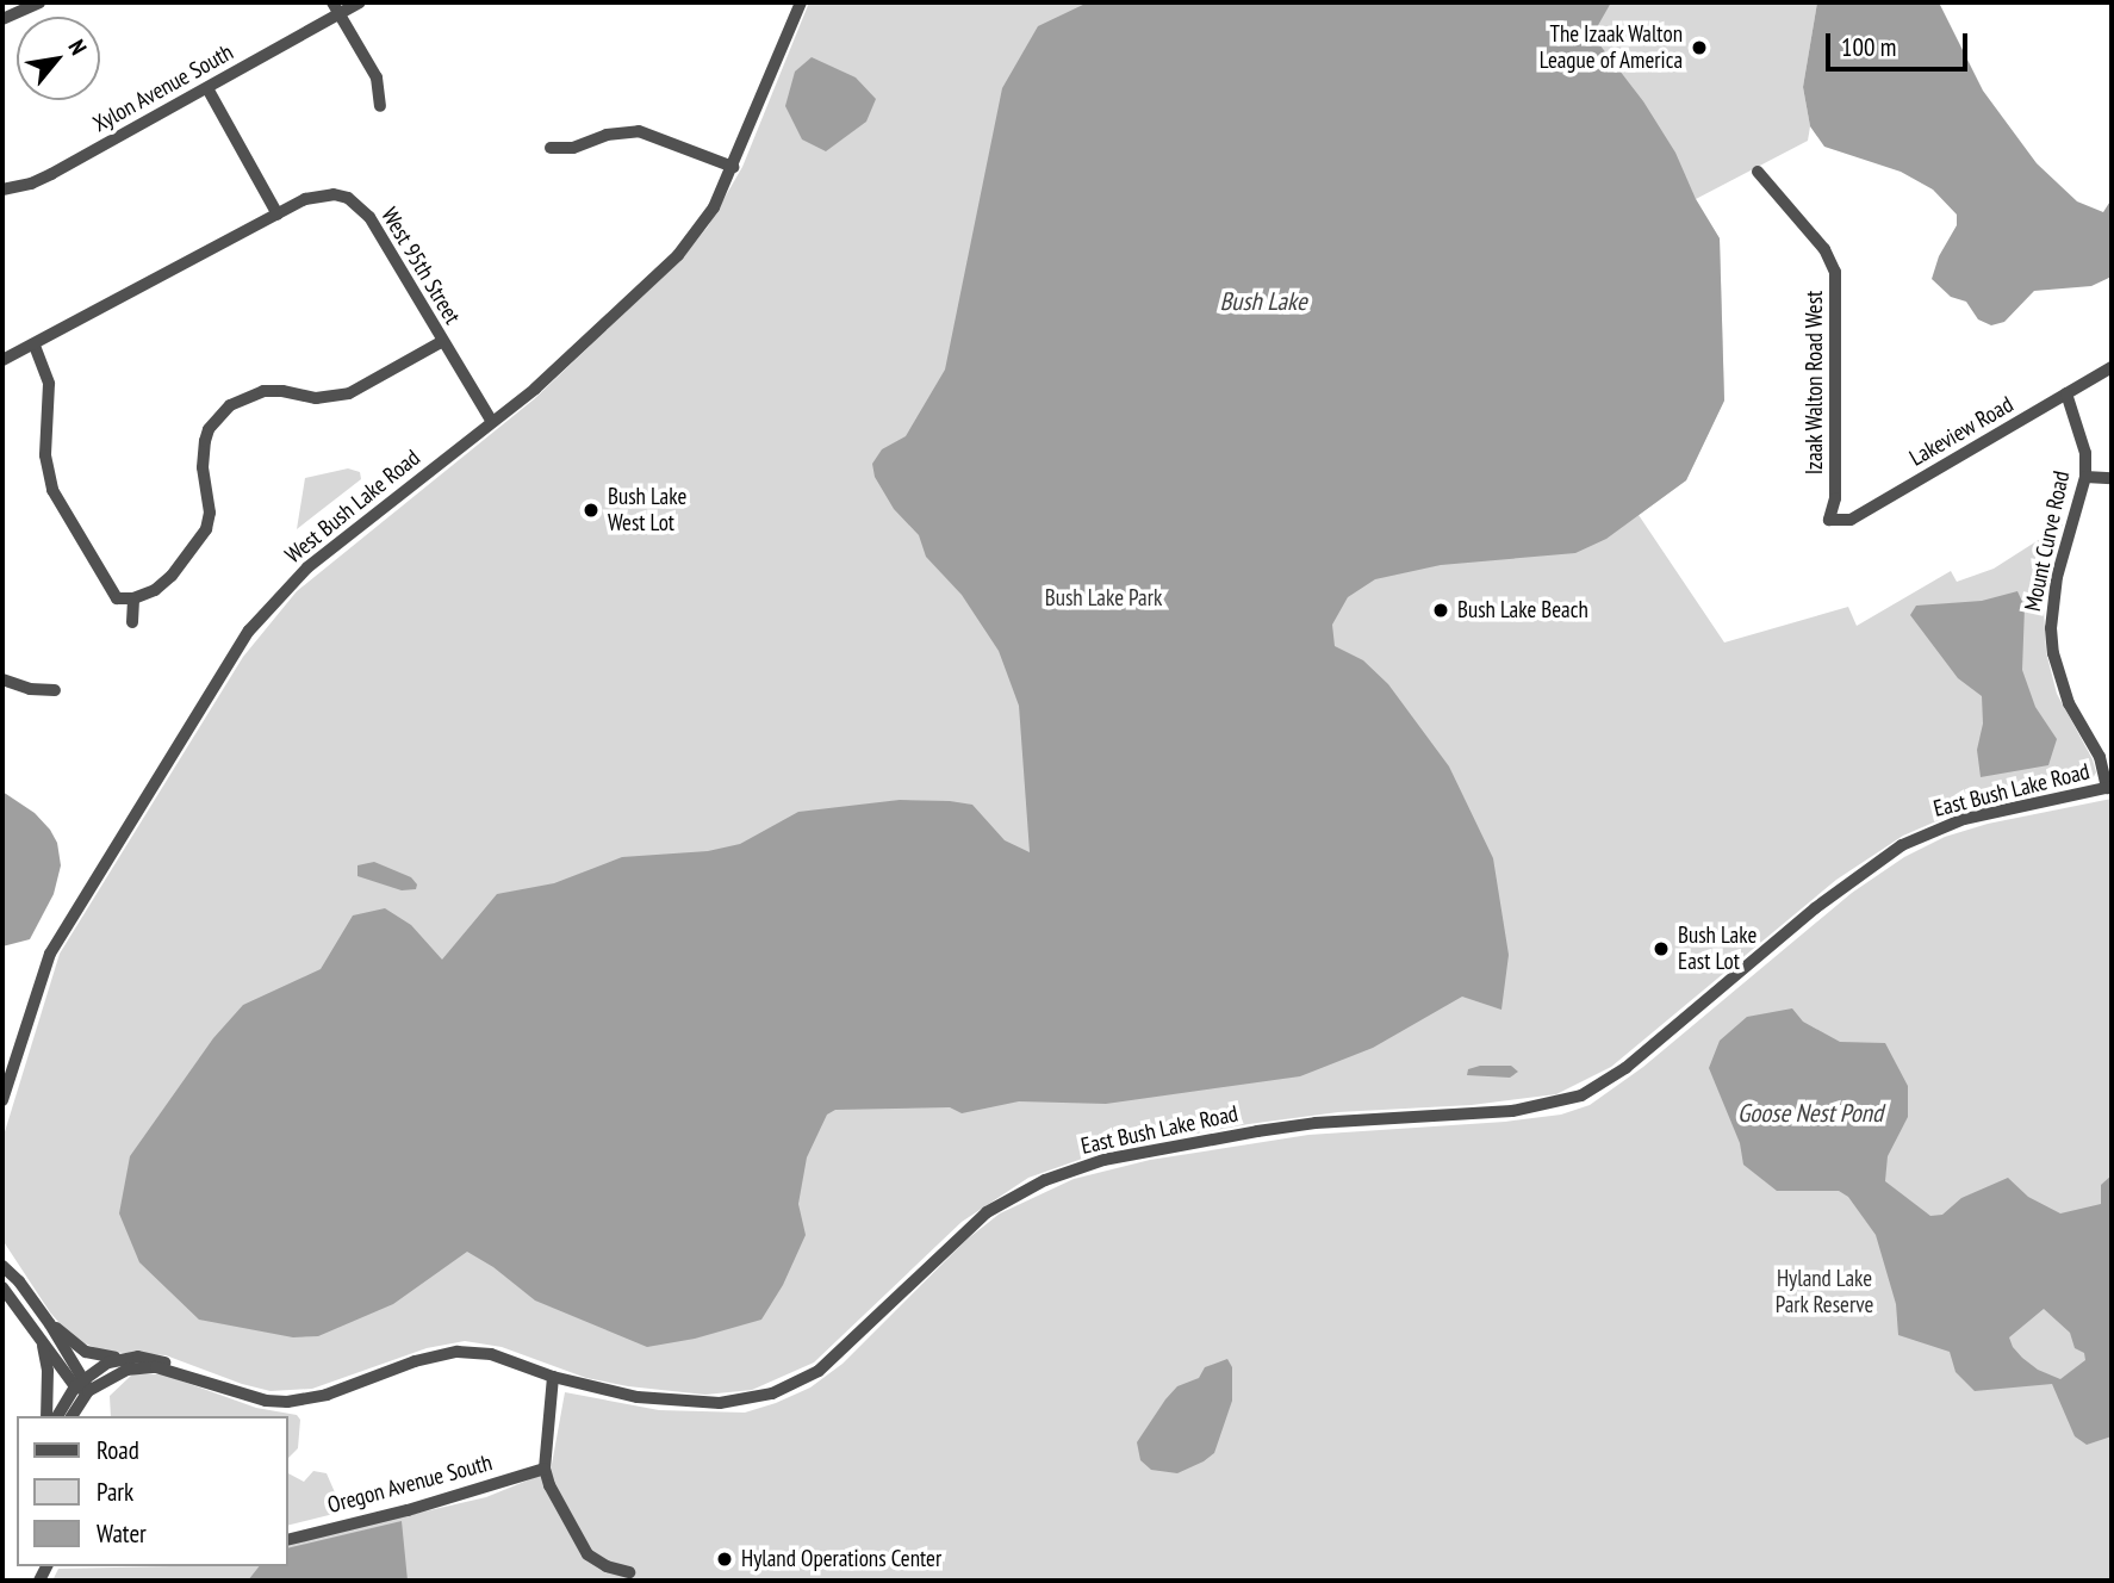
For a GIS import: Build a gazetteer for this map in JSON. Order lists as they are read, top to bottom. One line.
{"streets":{"street":["Xylon Avenue South","West 95th Street","Izaak Walton Road West","Lakeview Road","West Bush Lake Road","Mount Curve Road","East Bush Lake Road","Oregon Avenue South"]},"crossings":[["West 95th Street","West Bush Lake Road"],["Izaak Walton Road West","Lakeview Road"],["Lakeview Road","Mount Curve Road"],["Mount Curve Road","East Bush Lake Road"]],"water":["Bush Lake","Goose Nest Pond"],"parks":["Bush Lake Park","Hyland Lake Park Reserve"],"places":["The Izaak Walton League of America","Bush Lake West Lot","Bush Lake Beach","Bush Lake East Lot","Hyland Operations Center"],"legend":["Road","Park","Water"],"scale_bar":"100 m","north":"top right"}
